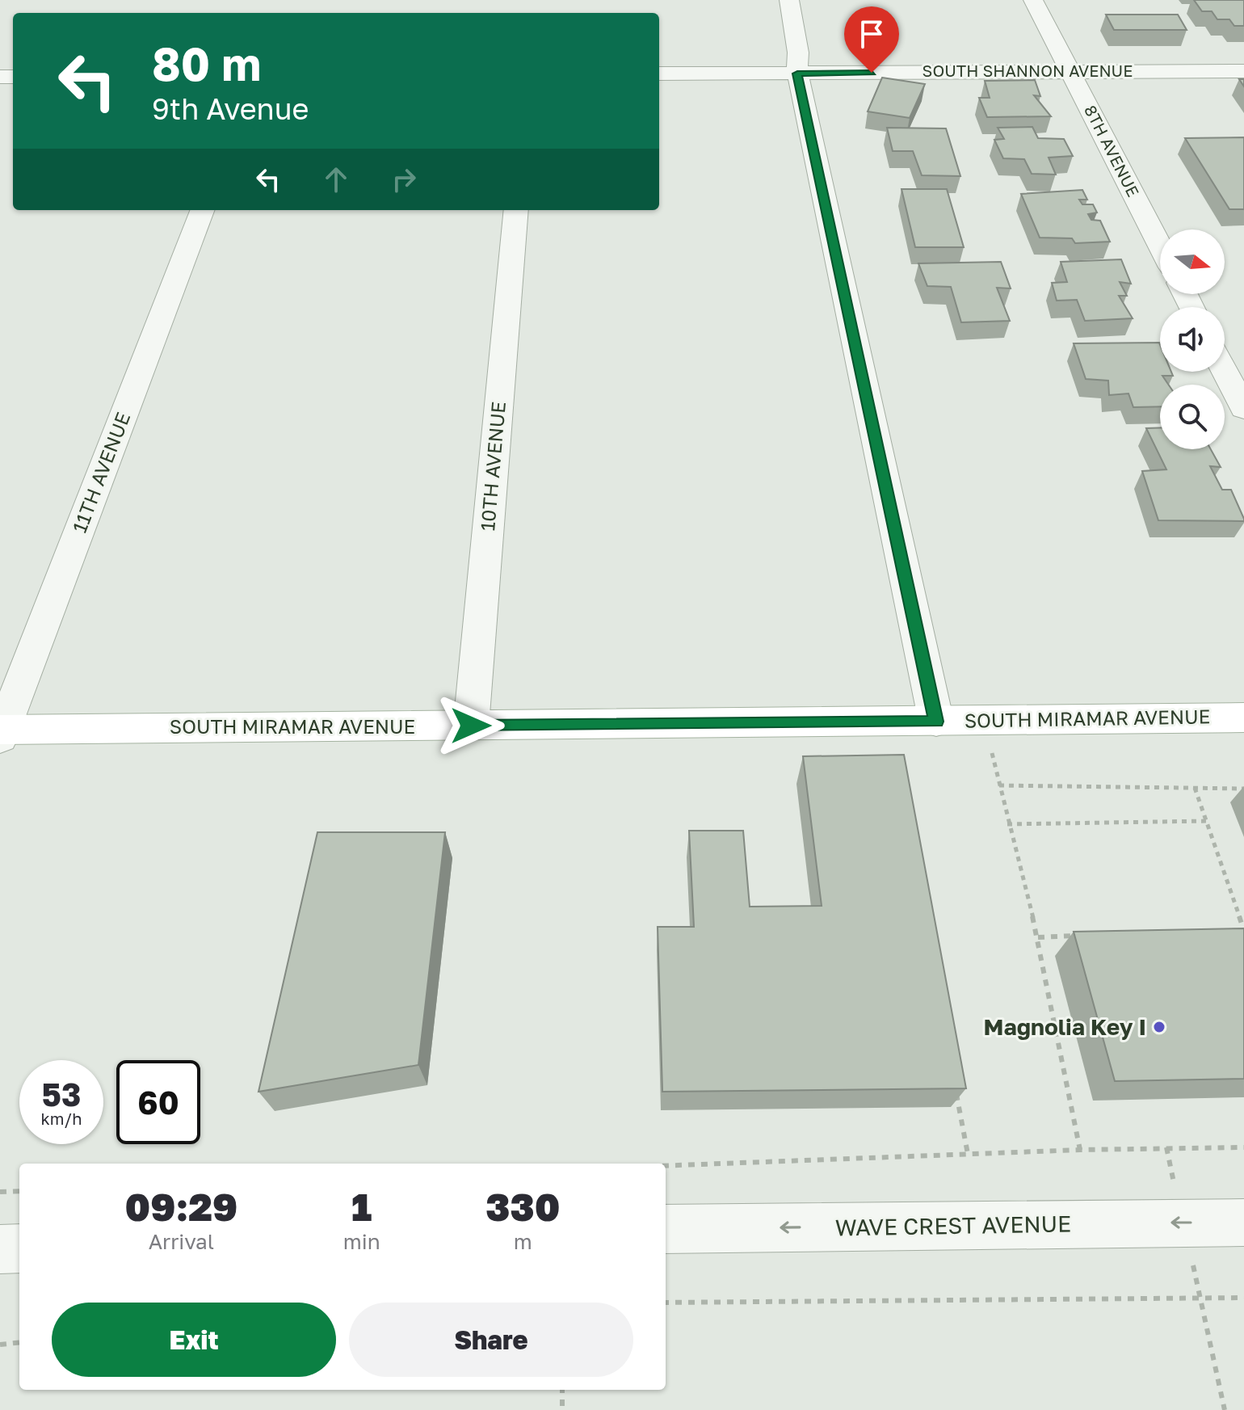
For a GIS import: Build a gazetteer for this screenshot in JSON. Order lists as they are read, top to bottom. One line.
{"streets":{"main road":["SOUTH MIRAMAR AVENUE"],"street":["SOUTH SHANNON AVENUE","8TH AVENUE","10TH AVENUE","11TH AVENUE","WAVE CREST AVENUE"]},"crossings":[["SOUTH SHANNON AVENUE","8TH AVENUE"],["10TH AVENUE","SOUTH MIRAMAR AVENUE"],["11TH AVENUE","SOUTH MIRAMAR AVENUE"]],"one_way":["WAVE CREST AVENUE"],"places":["Magnolia Key I"],"north":"right","page":{"turn":["80 m","9th Avenue"],"speed":"53 km/h","limit":"60","eta":["09:29","Arrival","1","min","330","m"],"buttons":["Exit","Share"]}}
